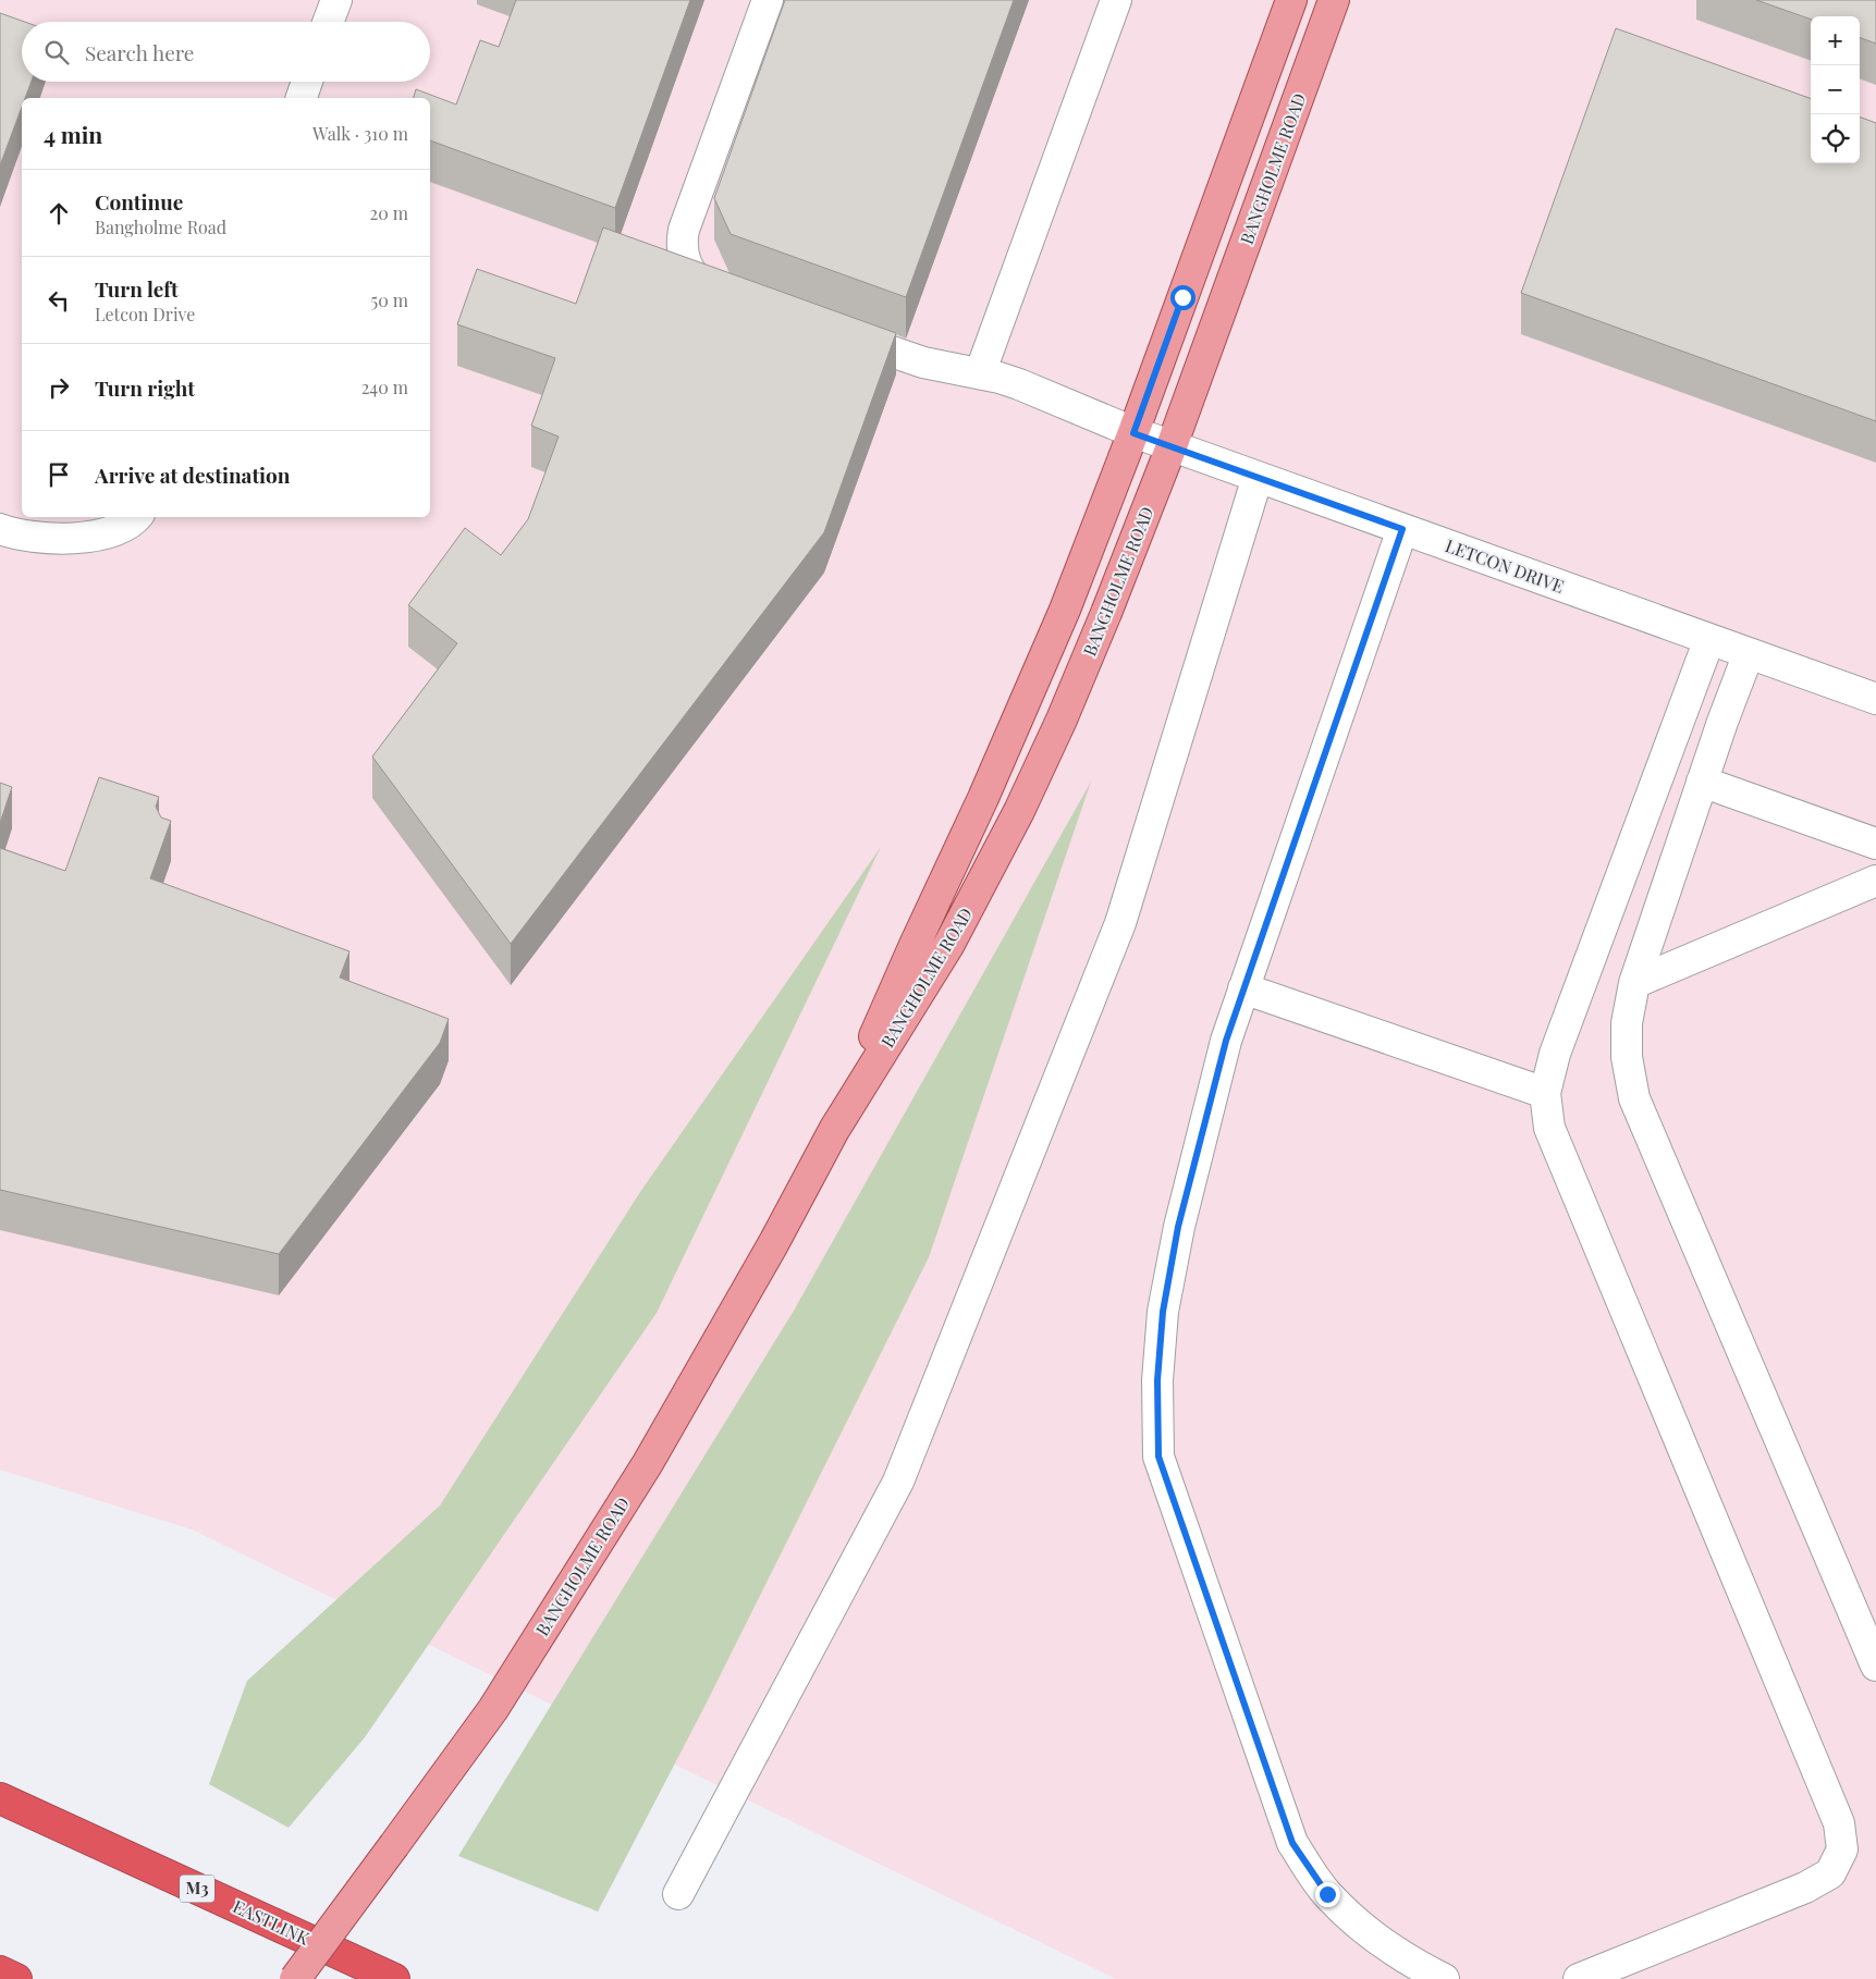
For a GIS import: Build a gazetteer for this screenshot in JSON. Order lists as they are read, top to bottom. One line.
{"streets":{"highway":["M3","EASTLINK"],"main road":["BANGHOLME ROAD"],"street":["LETCON DRIVE"]},"crossings":[["BANGHOLME ROAD","LETCON DRIVE"]],"page":{"map_buttons":["+","−"],"search":"Search here","heading":["4 min","Walk · 310 m"],"list":[["Continue","Bangholme Road","20 m"],["Turn left","Letcon Drive","50 m"],["Turn right","240 m"],"Arrive at destination"]}}
